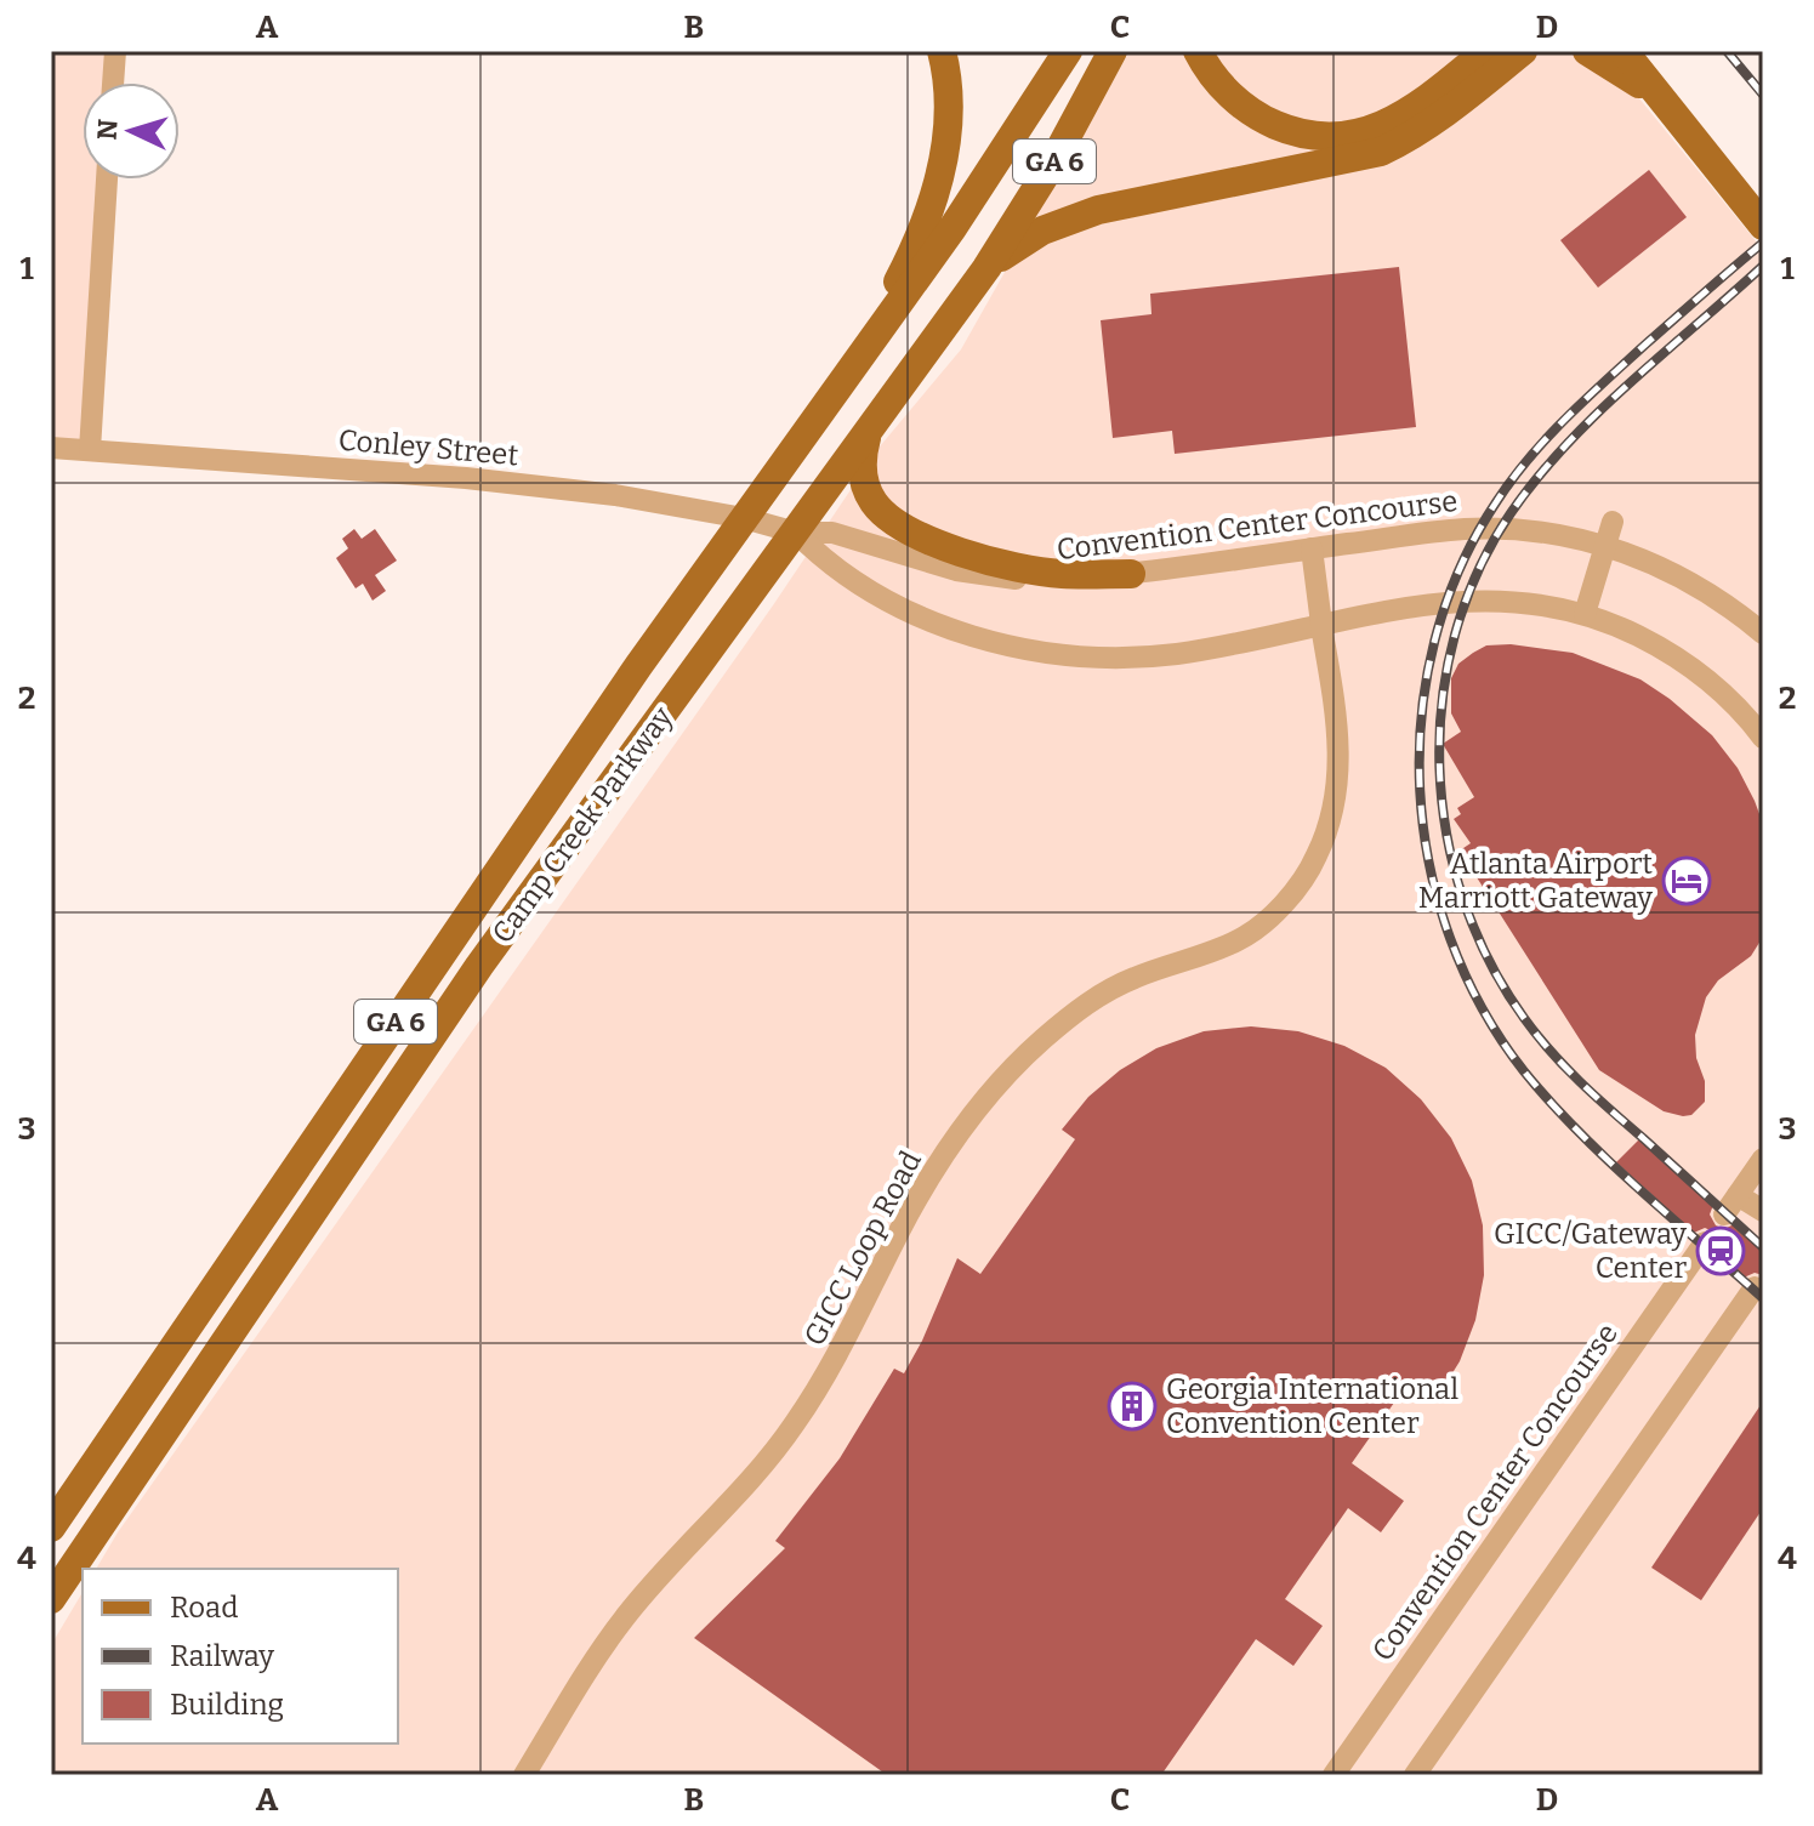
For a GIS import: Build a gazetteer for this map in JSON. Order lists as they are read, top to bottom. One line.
{"streets":{"main road":["GA 6","Camp Creek Parkway"],"street":["Conley Street","Convention Center Concourse","GICC Loop Road"]},"crossings":[["Conley Street","Convention Center Concourse"],["Conley Street","Camp Creek Parkway"],["Convention Center Concourse","Camp Creek Parkway"],["Convention Center Concourse","GICC Loop Road"]],"places":{"hotel":["Atlanta Airport Marriott Gateway"],"station":["GICC/Gateway Center"],"building":["Georgia International Convention Center"]},"legend":["Road","Railway","Building"],"north":"left","grid":{"columns":["A","B","C","D"],"rows":["1","2","3","4"]}}
